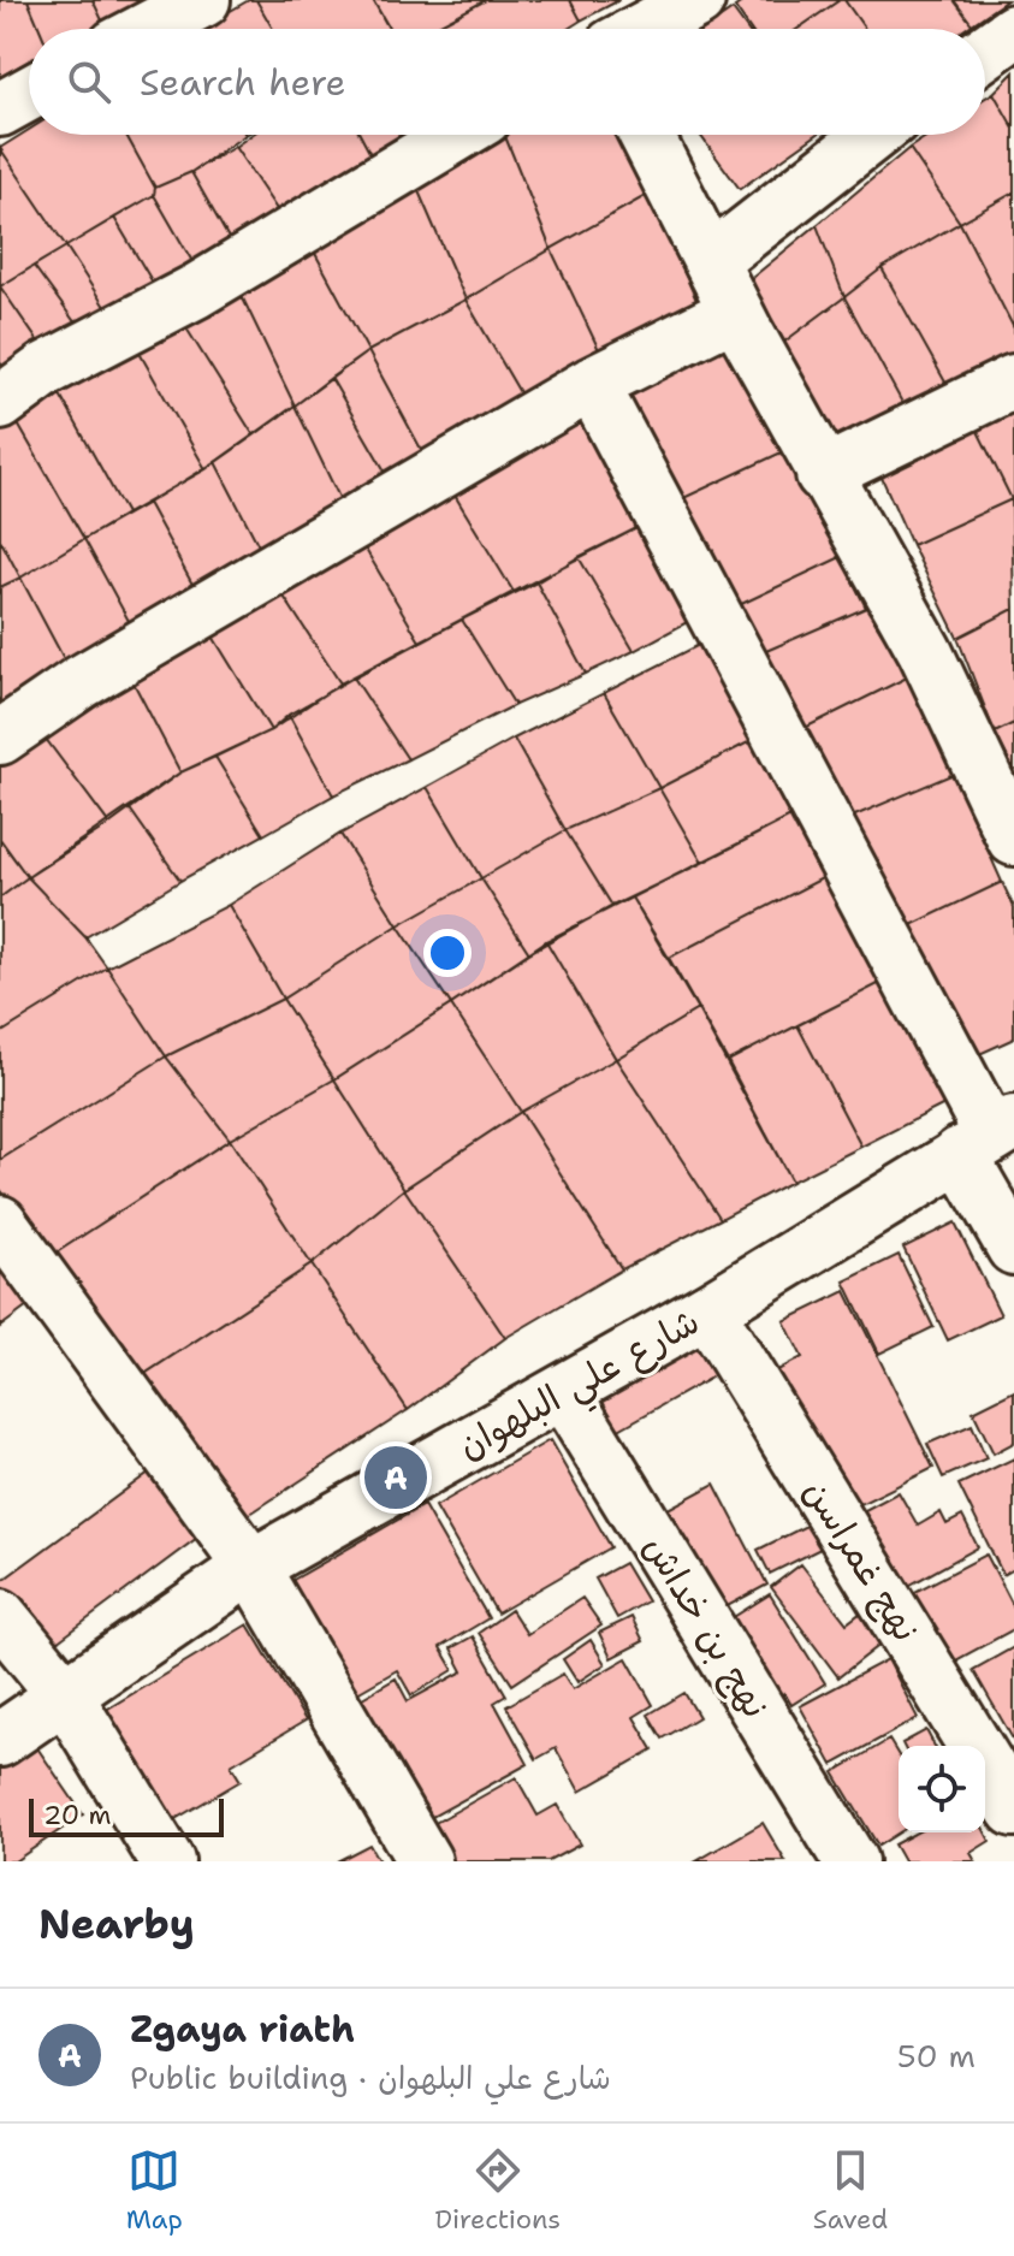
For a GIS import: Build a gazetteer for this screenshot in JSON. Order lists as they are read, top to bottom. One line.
{"streets":{"street":["شارع علي البلهوان","نهج غمراسن","نهج بن خداش"]},"crossings":[["شارع علي البلهوان","نهج غمراسن"],["شارع علي البلهوان","نهج بن خداش"]],"scale_bar":"20 m","page":{"search":"Search here","pins":"A","scale":"20 m","heading":"Nearby","list":[{"mark":"A","name":"Zgaya riath","note":"Public building · شارع علي البلهوان","value":"50 m"}],"nav":["Map","Directions","Saved"]}}
